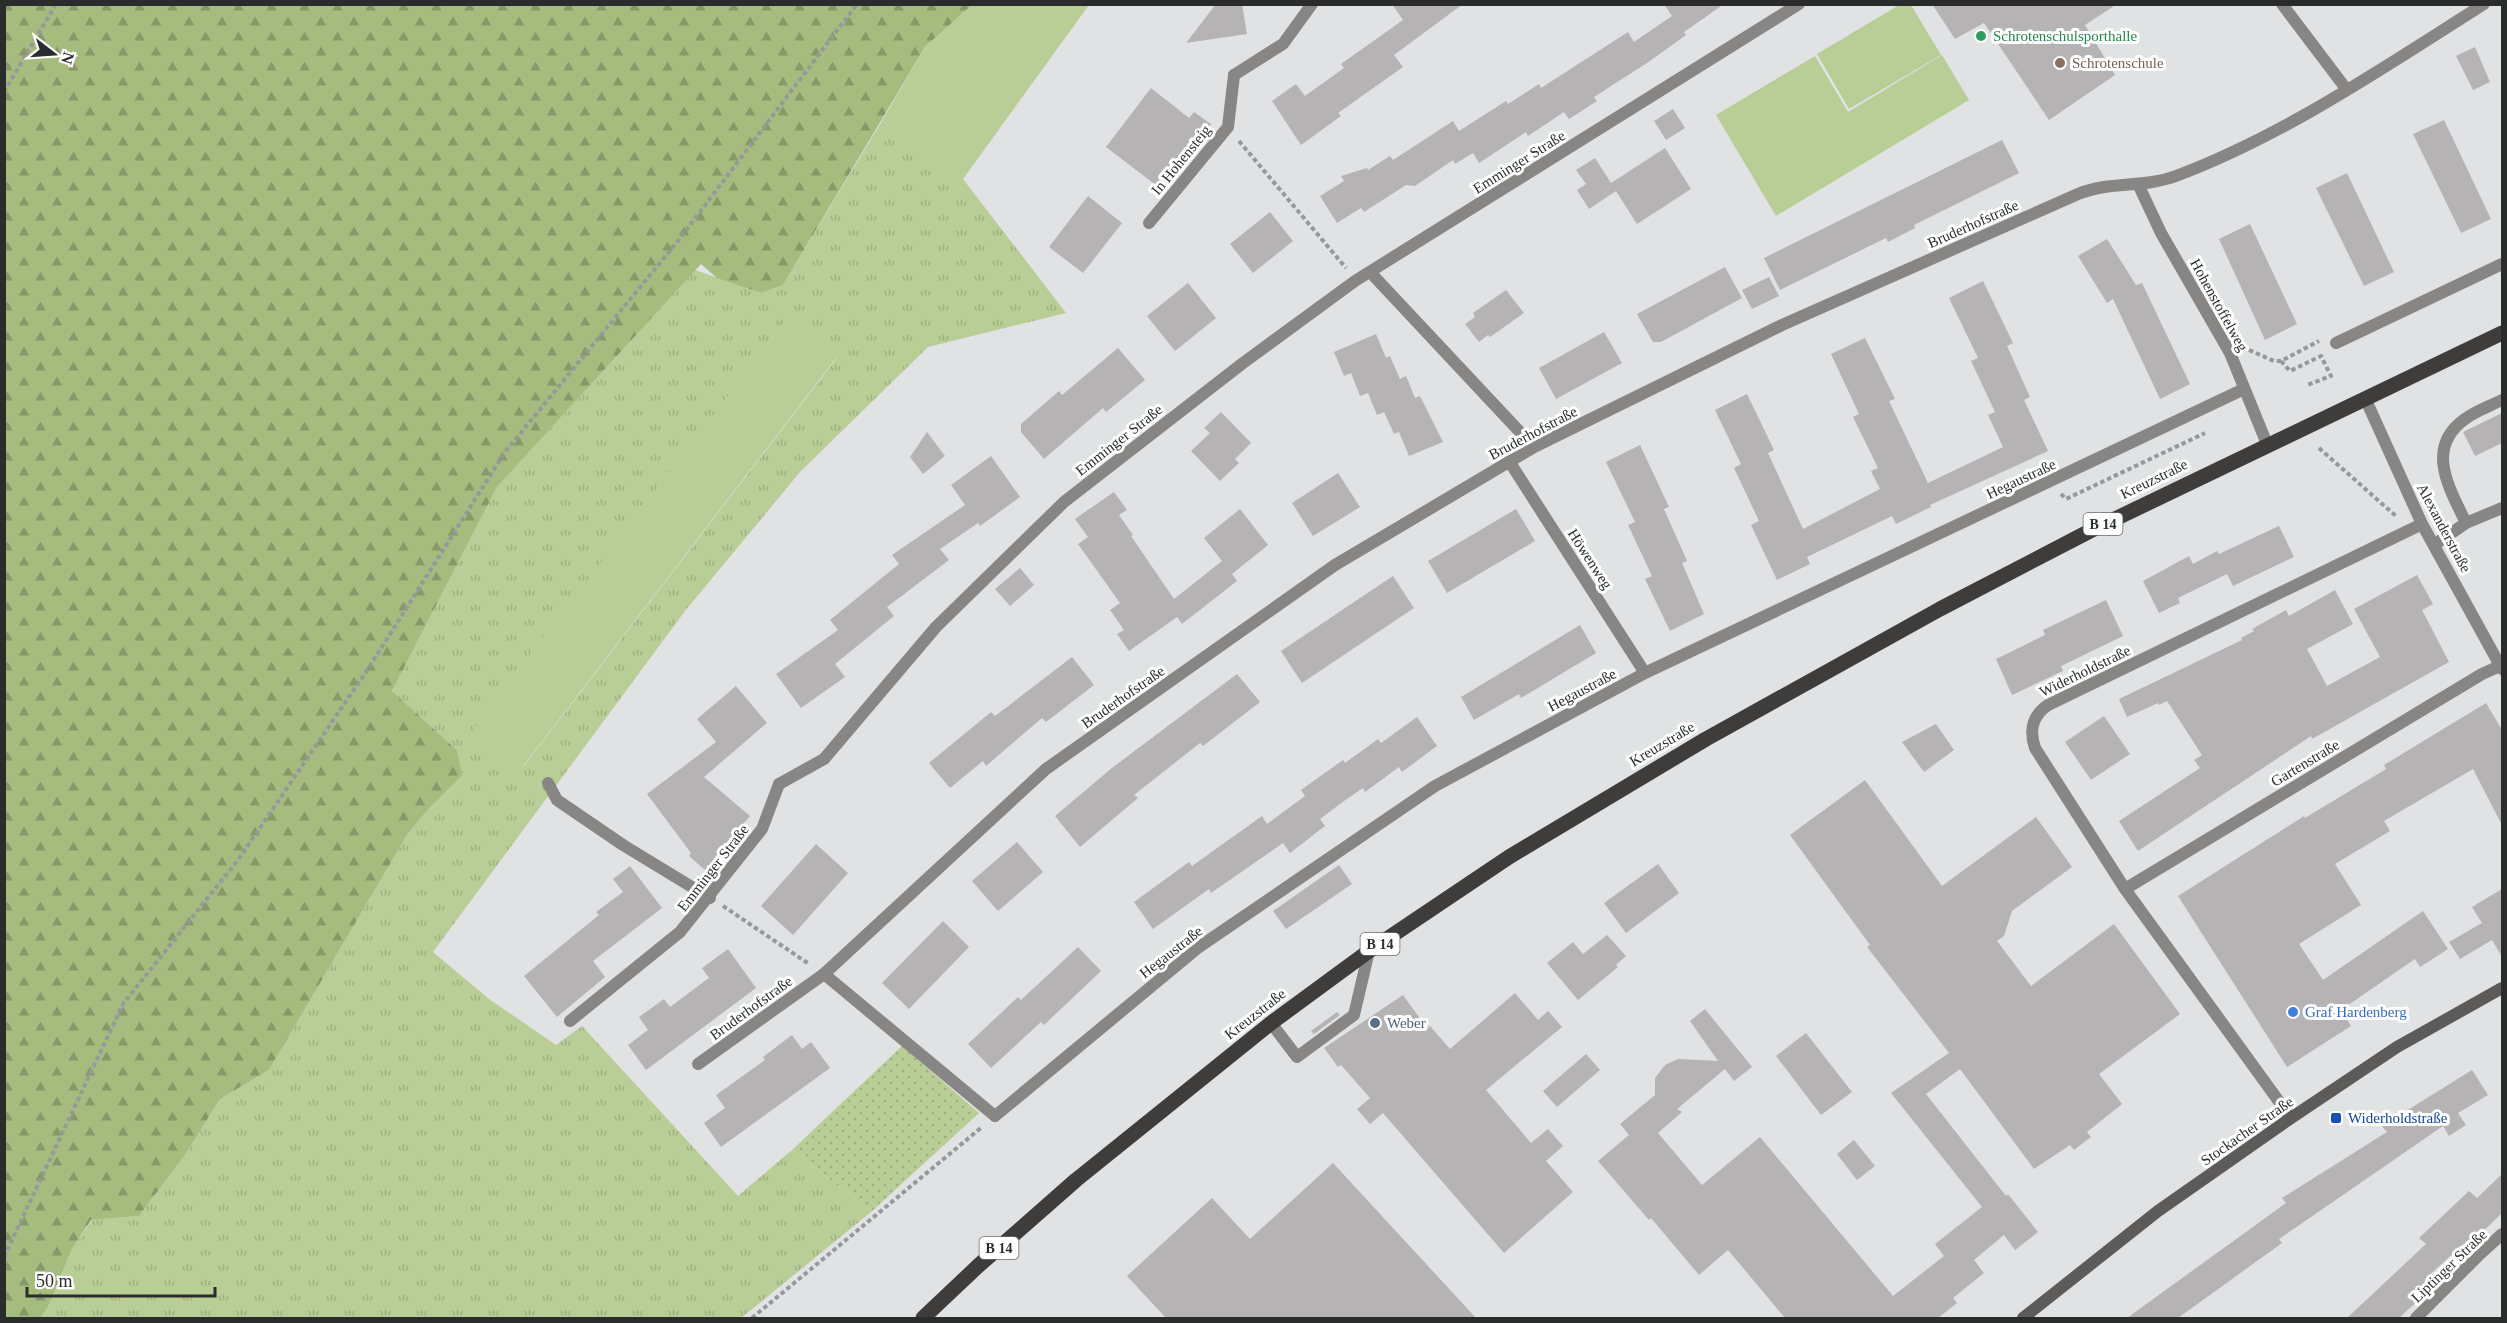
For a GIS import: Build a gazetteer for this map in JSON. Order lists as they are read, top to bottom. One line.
{"streets":{"main road":["Kreuzstraße","B 14"],"street":["In Hohensteig","Emminger Straße","Bruderhofstraße","Hohenstoffelweg","Hegaustraße","Alexanderstraße","Höwenweg","Widerholdstraße","Gartenstraße","Stockacher Straße","Liptinger Straße"]},"crossings":[["Bruderhofstraße","Hohenstoffelweg"],["Bruderhofstraße","Höwenweg"],["Hohenstoffelweg","Hegaustraße"],["Hohenstoffelweg","Kreuzstraße"],["Hegaustraße","Höwenweg"],["Kreuzstraße","Alexanderstraße"],["Alexanderstraße","Widerholdstraße"],["Alexanderstraße","Gartenstraße"],["Widerholdstraße","Gartenstraße"],["Widerholdstraße","Stockacher Straße"]],"places":{"other":["Schrotenschulsporthalle","Schrotenschule","Graf Hardenberg","Weber"],"transit":["Widerholdstraße"]},"scale_bar":"50 m","north":"right"}
